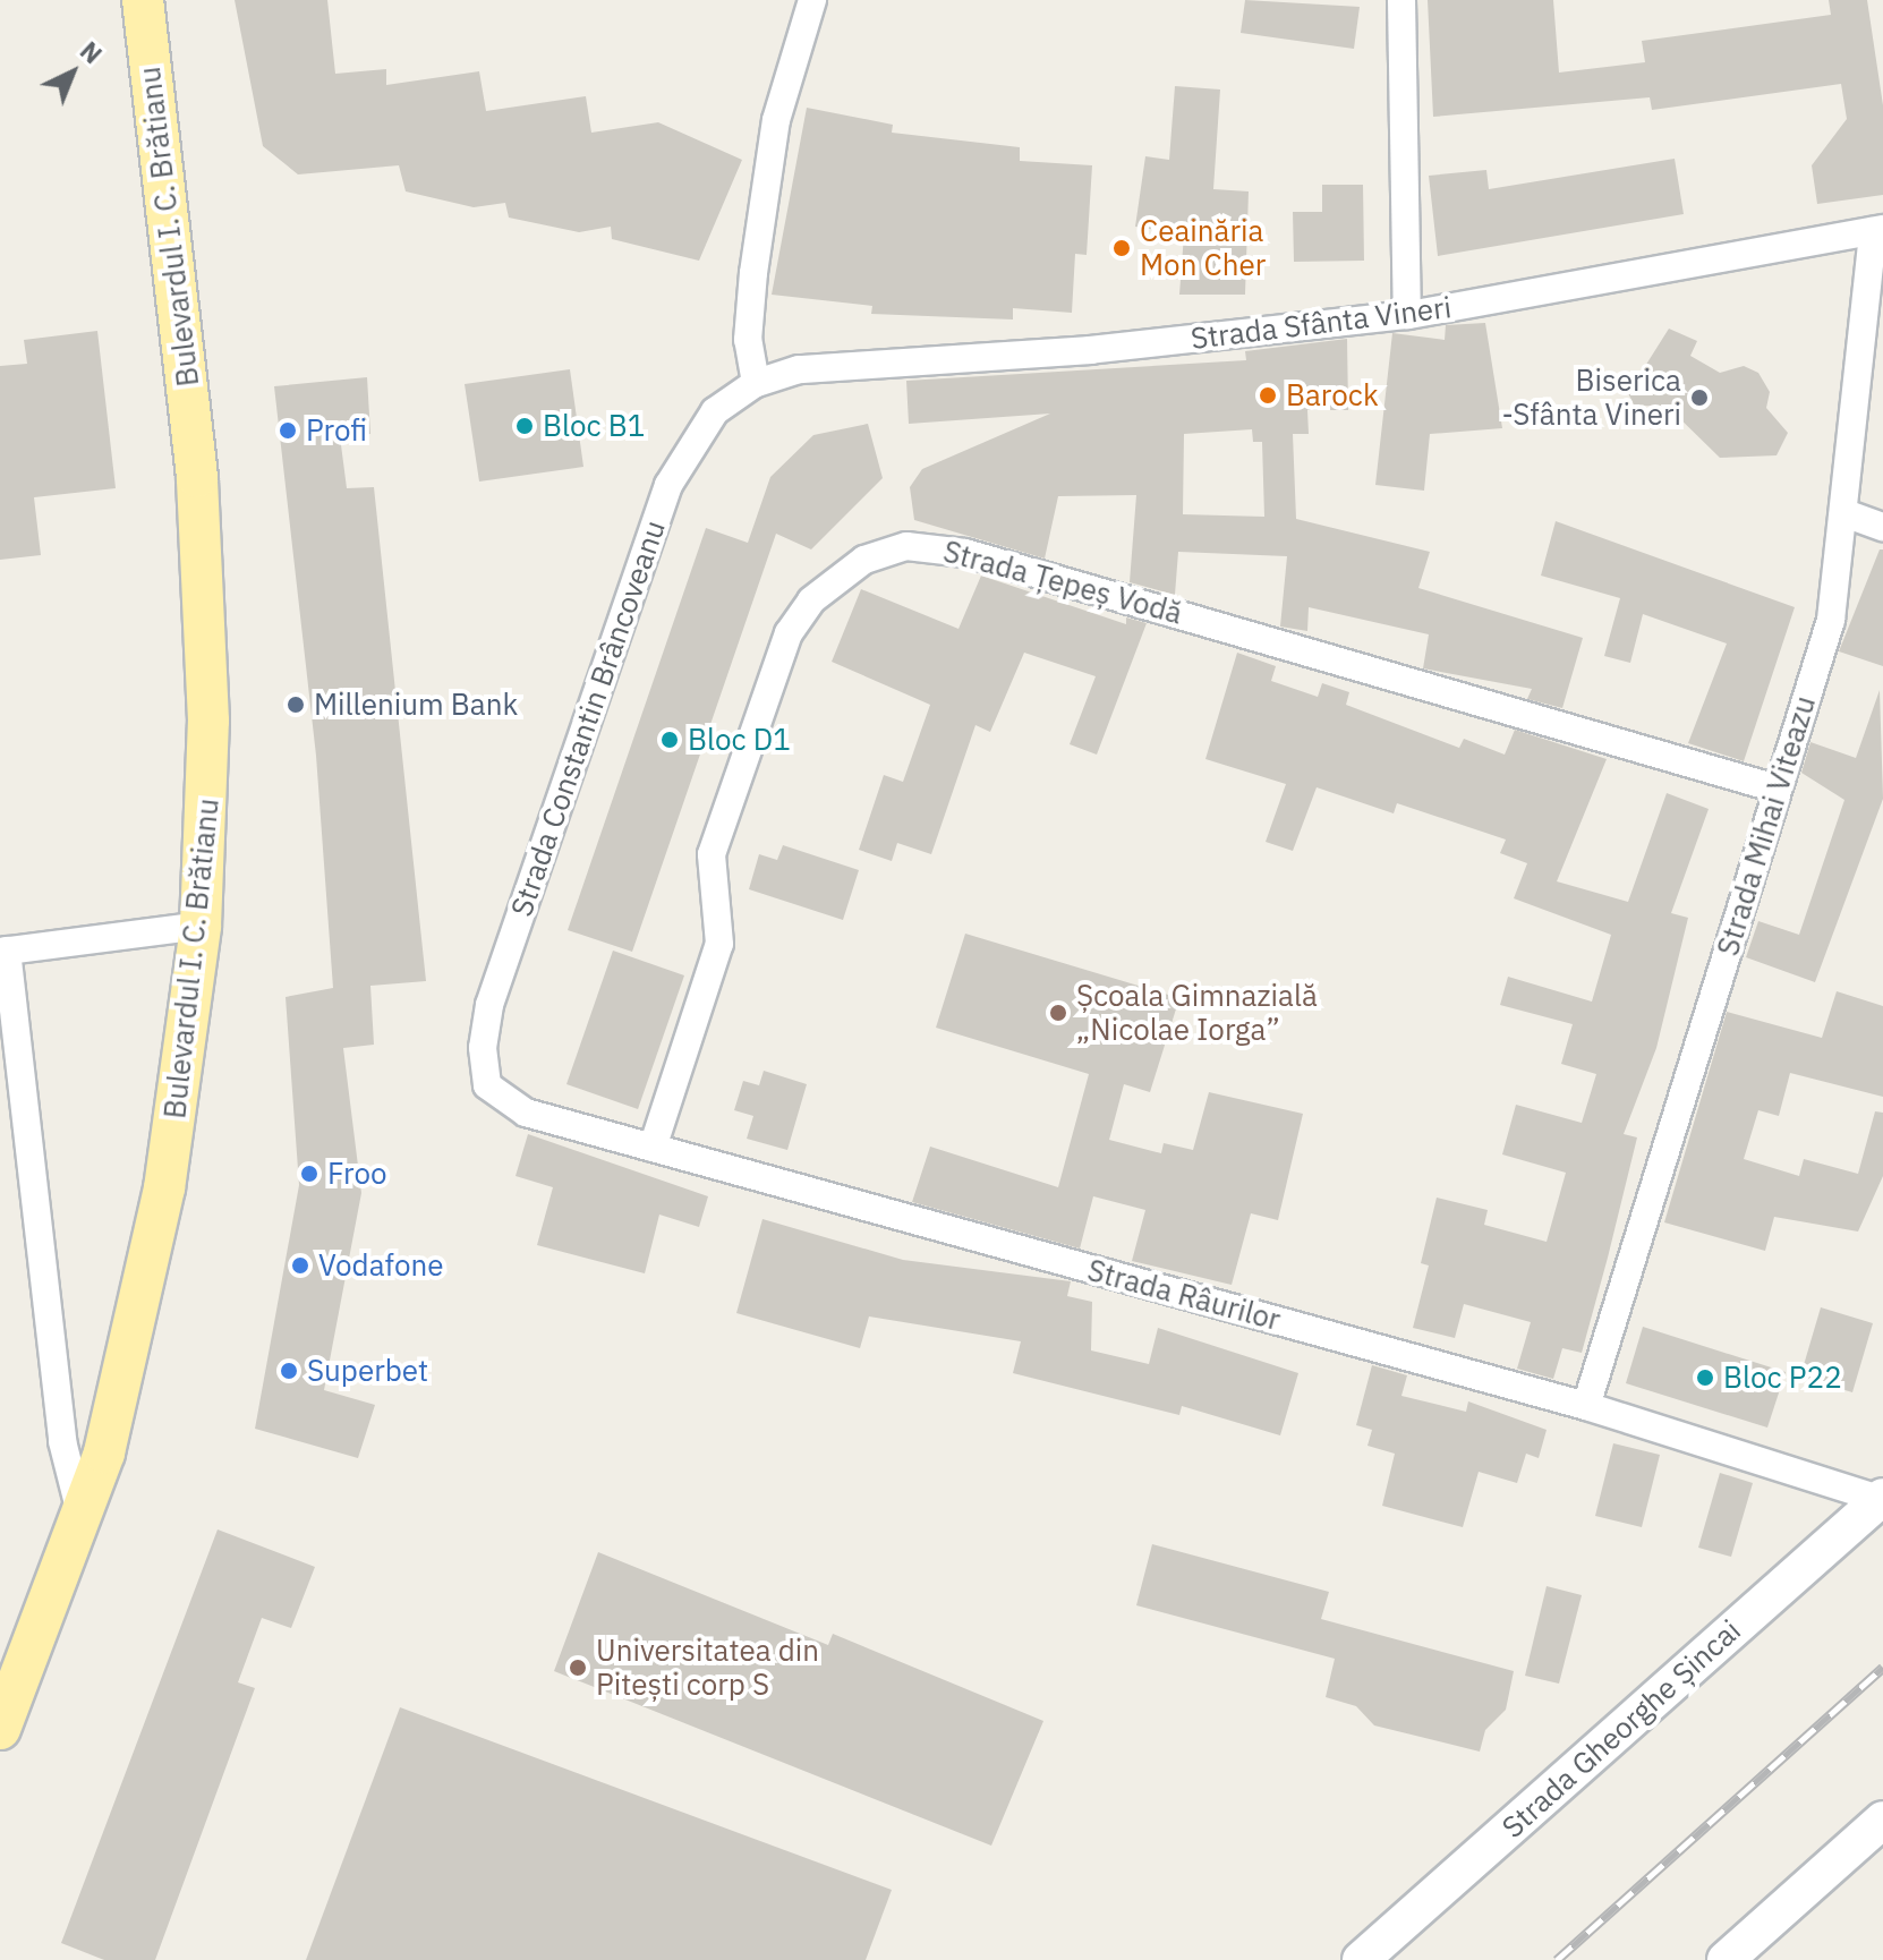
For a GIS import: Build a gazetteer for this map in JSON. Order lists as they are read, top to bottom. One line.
{"streets":{"main road":["Bulevardul I. C. Brătianu","Strada Gheorghe Șincai"],"street":["Strada Sfânta Vineri","Strada Țepeș Vodă","Strada Constantin Brâncoveanu","Strada Mihai Viteazu","Strada Râurilor"]},"crossings":[["Strada Sfânta Vineri","Strada Constantin Brâncoveanu"],["Strada Sfânta Vineri","Strada Mihai Viteazu"],["Strada Țepeș Vodă","Strada Mihai Viteazu"],["Strada Țepeș Vodă","Strada Râurilor"],["Strada Constantin Brâncoveanu","Strada Râurilor"],["Strada Mihai Viteazu","Strada Râurilor"],["Strada Râurilor","Strada Gheorghe Șincai"]],"places":["Ceainăria Mon Cher","Barock","Biserica -Sfânta Vineri","Bloc B1","Profi","Millenium Bank","Bloc D1","Școala Gimnazială „Nicolae Iorga”","Froo","Vodafone","Superbet","Bloc P22","Universitatea din Pitești corp S"],"north":"top right"}
